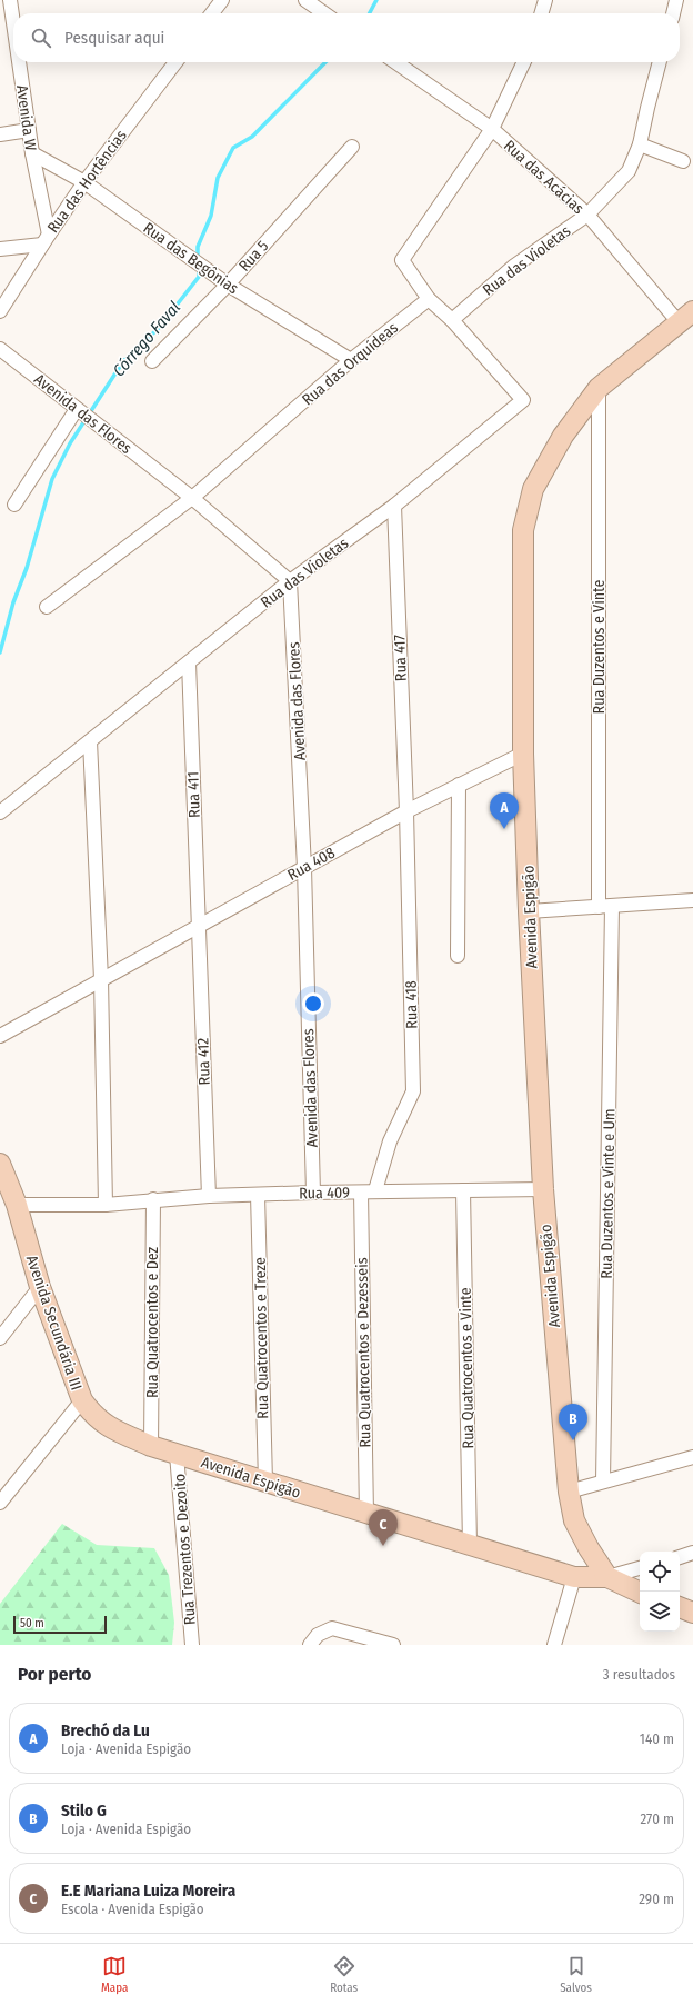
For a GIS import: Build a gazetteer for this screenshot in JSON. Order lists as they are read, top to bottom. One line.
{"streets":{"street":["Avenida W","Rua das Acácias","Rua das Hortências","Rua 5","Rua das Begônias","Rua das Violetas","Rua das Orquídeas","Avenida das Flores","Rua Duzentos e Vinte","Rua 417","Rua 411","Rua 408","Avenida Espigão","Rua 418","Rua 412","Rua 409","Rua Duzentos e Vinte e Um","Avenida Secundária III","Rua Quatrocentos e Dez","Rua Quatrocentos e Treze","Rua Quatrocentos e Dezesseis","Rua Quatrocentos e Vinte","Rua Trezentos e Dezoito"]},"crossings":[["Avenida W","Rua das Hortências"],["Avenida W","Rua das Begônias"],["Rua das Acácias","Rua das Violetas"],["Rua das Acácias","Avenida Espigão"],["Rua das Hortências","Rua das Begônias"],["Rua 5","Rua das Begônias"],["Rua das Begônias","Rua das Orquídeas"],["Rua das Violetas","Rua das Orquídeas"],["Rua das Violetas","Avenida das Flores"],["Rua das Violetas","Rua 417"],["Rua das Violetas","Rua 411"],["Rua das Orquídeas","Avenida das Flores"],["Avenida das Flores","Rua 408"],["Avenida das Flores","Rua 409"],["Rua Duzentos e Vinte","Avenida Espigão"],["Rua Duzentos e Vinte","Rua Duzentos e Vinte e Um"],["Rua 417","Rua 408"],["Rua 417","Rua 418"],["Rua 411","Rua 408"],["Rua 411","Rua 412"],["Rua 408","Avenida Espigão"],["Rua 408","Rua 418"],["Rua 408","Rua 412"],["Avenida Espigão","Rua 409"],["Avenida Espigão","Avenida Secundária III"],["Avenida Espigão","Rua Quatrocentos e Dez"],["Avenida Espigão","Rua Quatrocentos e Treze"],["Avenida Espigão","Rua Quatrocentos e Dezesseis"],["Avenida Espigão","Rua Quatrocentos e Vinte"],["Avenida Espigão","Rua Trezentos e Dezoito"],["Rua 418","Rua 409"],["Rua 412","Rua 409"],["Rua 409","Avenida Secundária III"],["Rua 409","Rua Quatrocentos e Dez"],["Rua 409","Rua Quatrocentos e Treze"],["Rua 409","Rua Quatrocentos e Dezesseis"],["Rua 409","Rua Quatrocentos e Vinte"],["Avenida Secundária III","Rua Quatrocentos e Dez"]],"water":["Córrego Faval"],"scale_bar":"50 m","page":{"search":"Pesquisar aqui","pins":["A","B","C"],"scale":"50 m","heading":["Por perto","3 resultados"],"list":[{"mark":"A","name":"Brechó da Lu","note":"Loja · Avenida Espigão","value":"140 m"},{"mark":"B","name":"Stilo G","note":"Loja · Avenida Espigão","value":"270 m"},{"mark":"C","name":"E.E Mariana Luiza Moreira","note":"Escola · Avenida Espigão","value":"290 m"}],"nav":["Mapa","Rotas","Salvos"]}}
